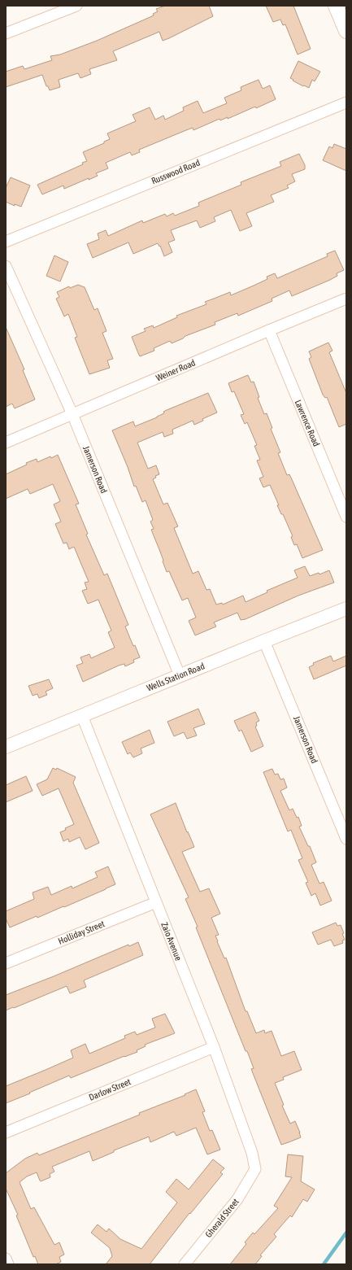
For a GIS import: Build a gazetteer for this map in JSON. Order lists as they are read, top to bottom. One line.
{"streets":{"street":["Russwood Road","Weiner Road","Lawrence Road","Jamerson Road","Wells Station Road","Holliday Street","Zaio Avenue","Darlow Street","Gherald Street"]},"crossings":[["Weiner Road","Lawrence Road"],["Weiner Road","Jamerson Road"],["Jamerson Road","Wells Station Road"],["Wells Station Road","Zaio Avenue"],["Holliday Street","Zaio Avenue"],["Zaio Avenue","Darlow Street"],["Zaio Avenue","Gherald Street"]]}
